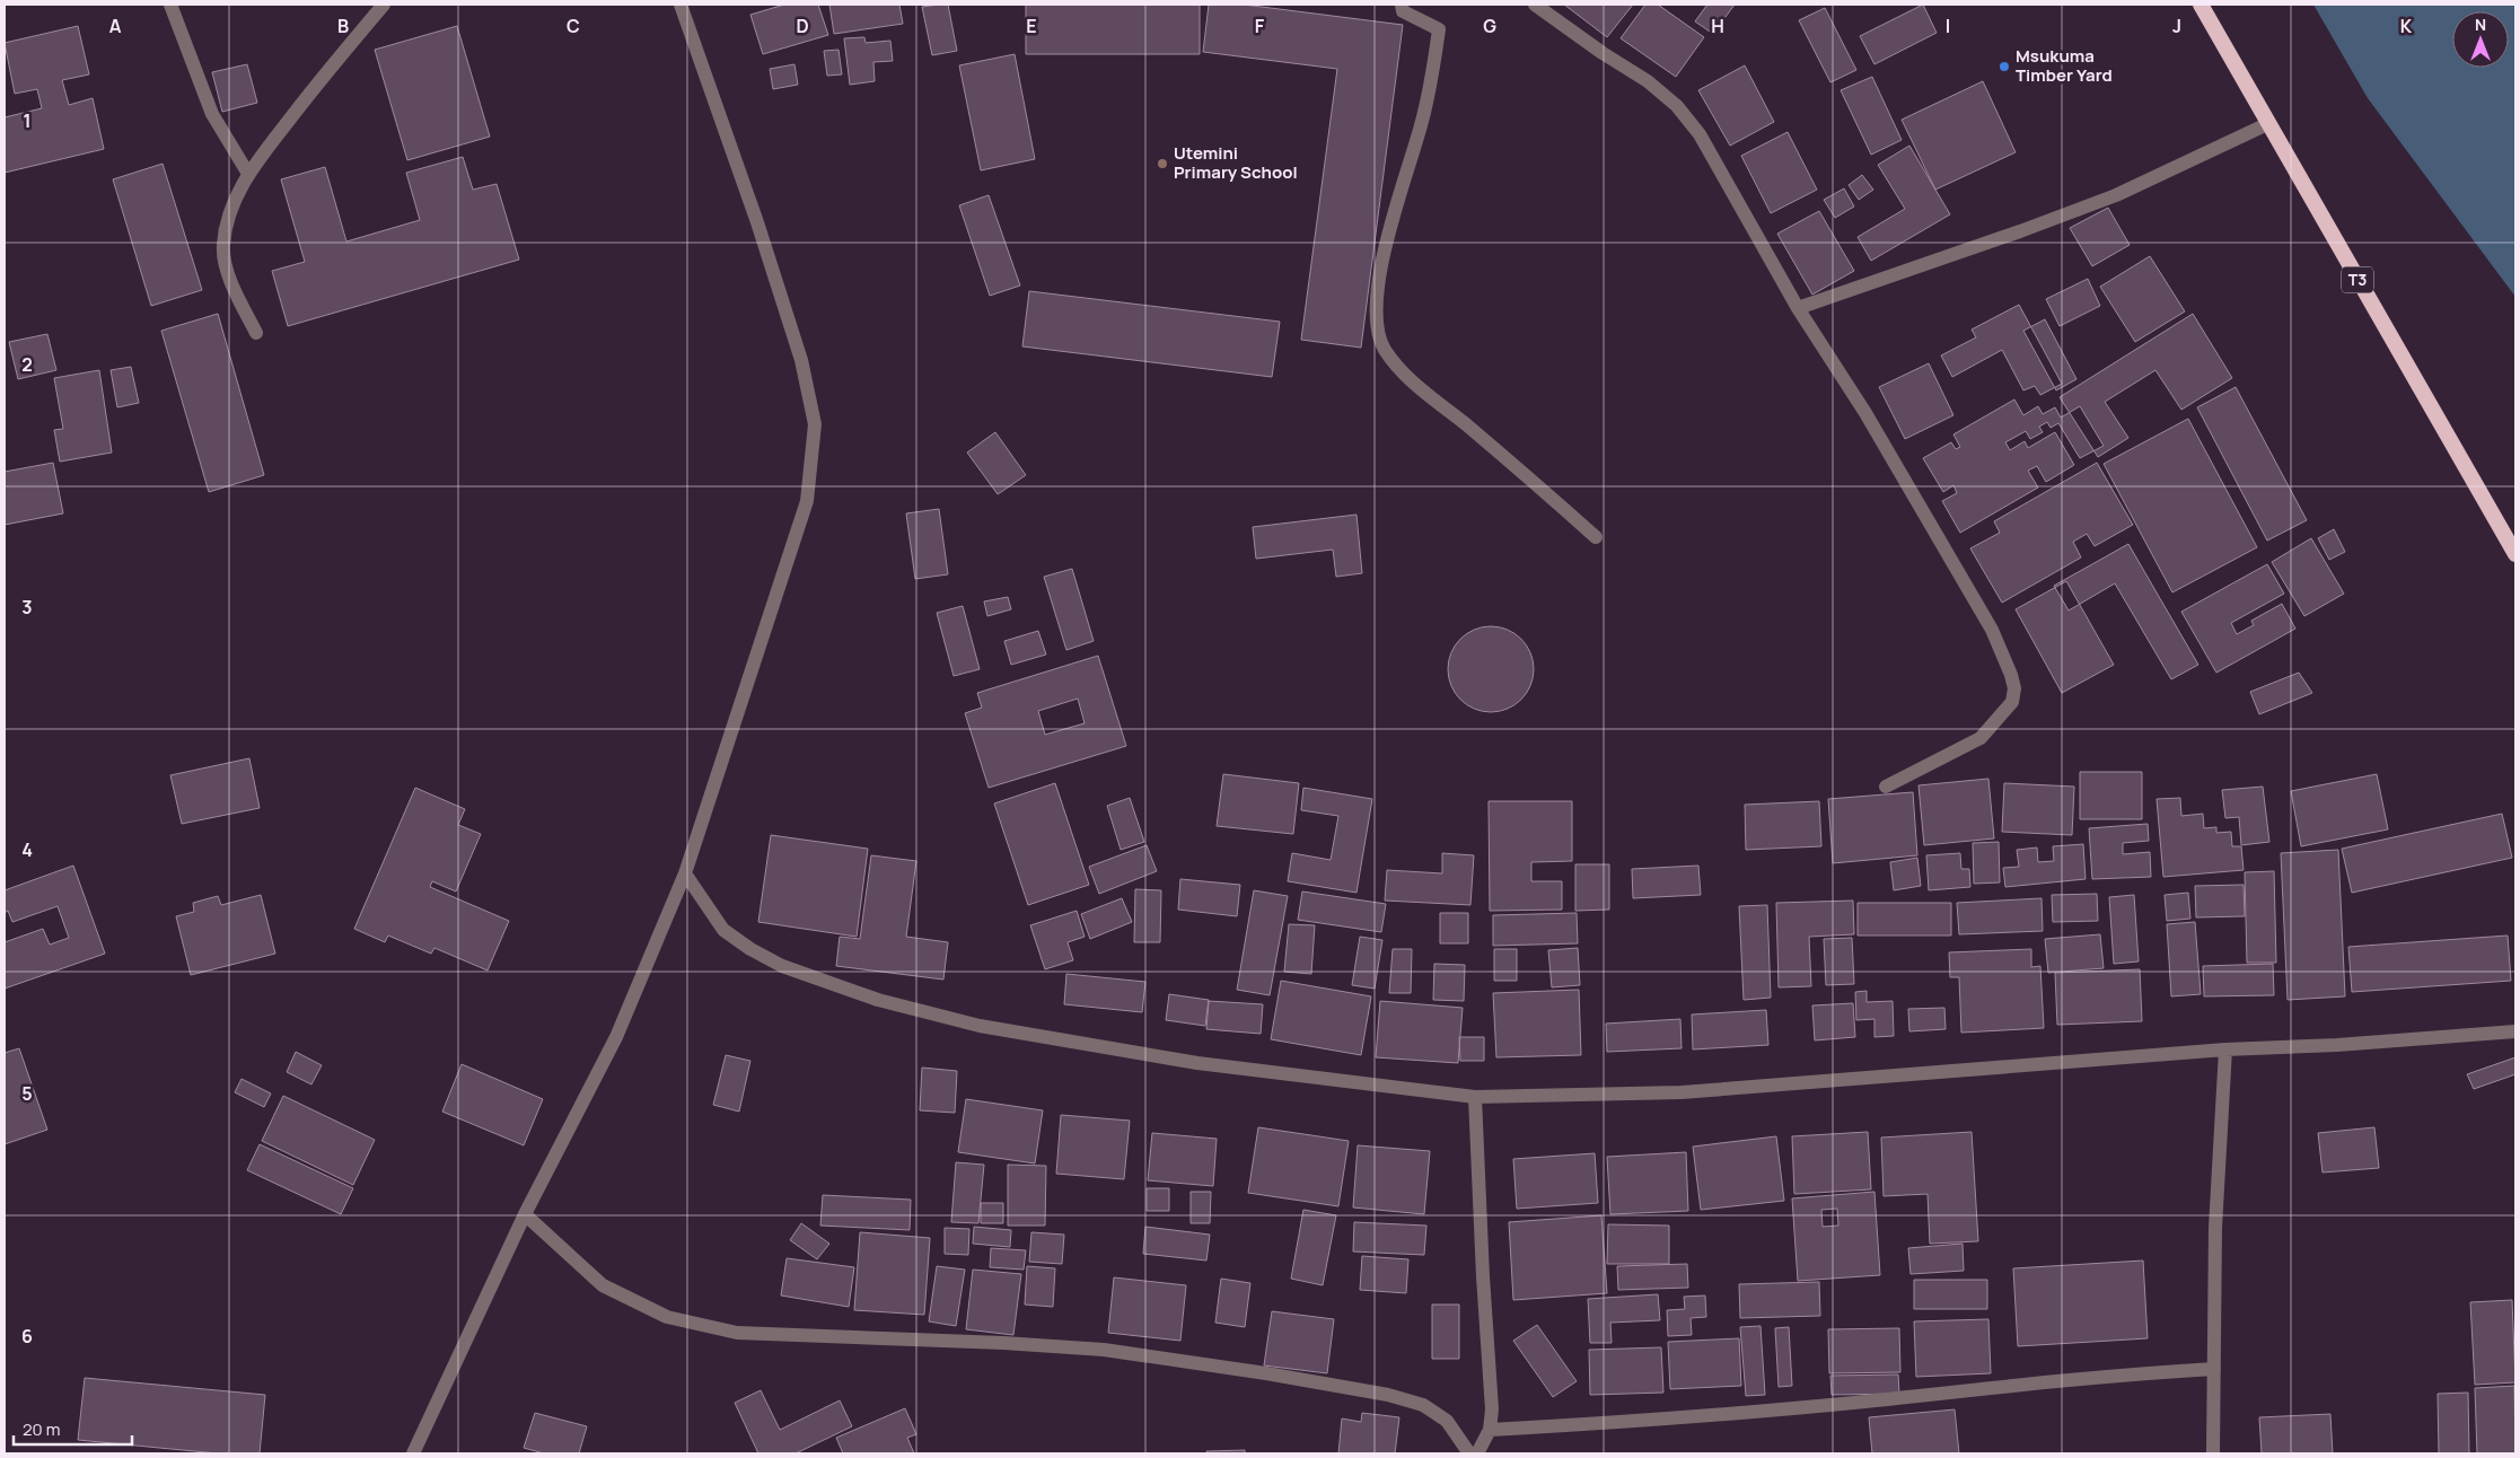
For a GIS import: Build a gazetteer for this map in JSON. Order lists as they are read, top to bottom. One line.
{"streets":{"highway":["T3"]},"places":["Msukuma Timber Yard","Utemini Primary School"],"scale_bar":"20 m","north":"top","grid":{"columns":["A","B","C","D","E","F","G","H","I","J","K"],"rows":["1","2","3","4","5","6"]}}
